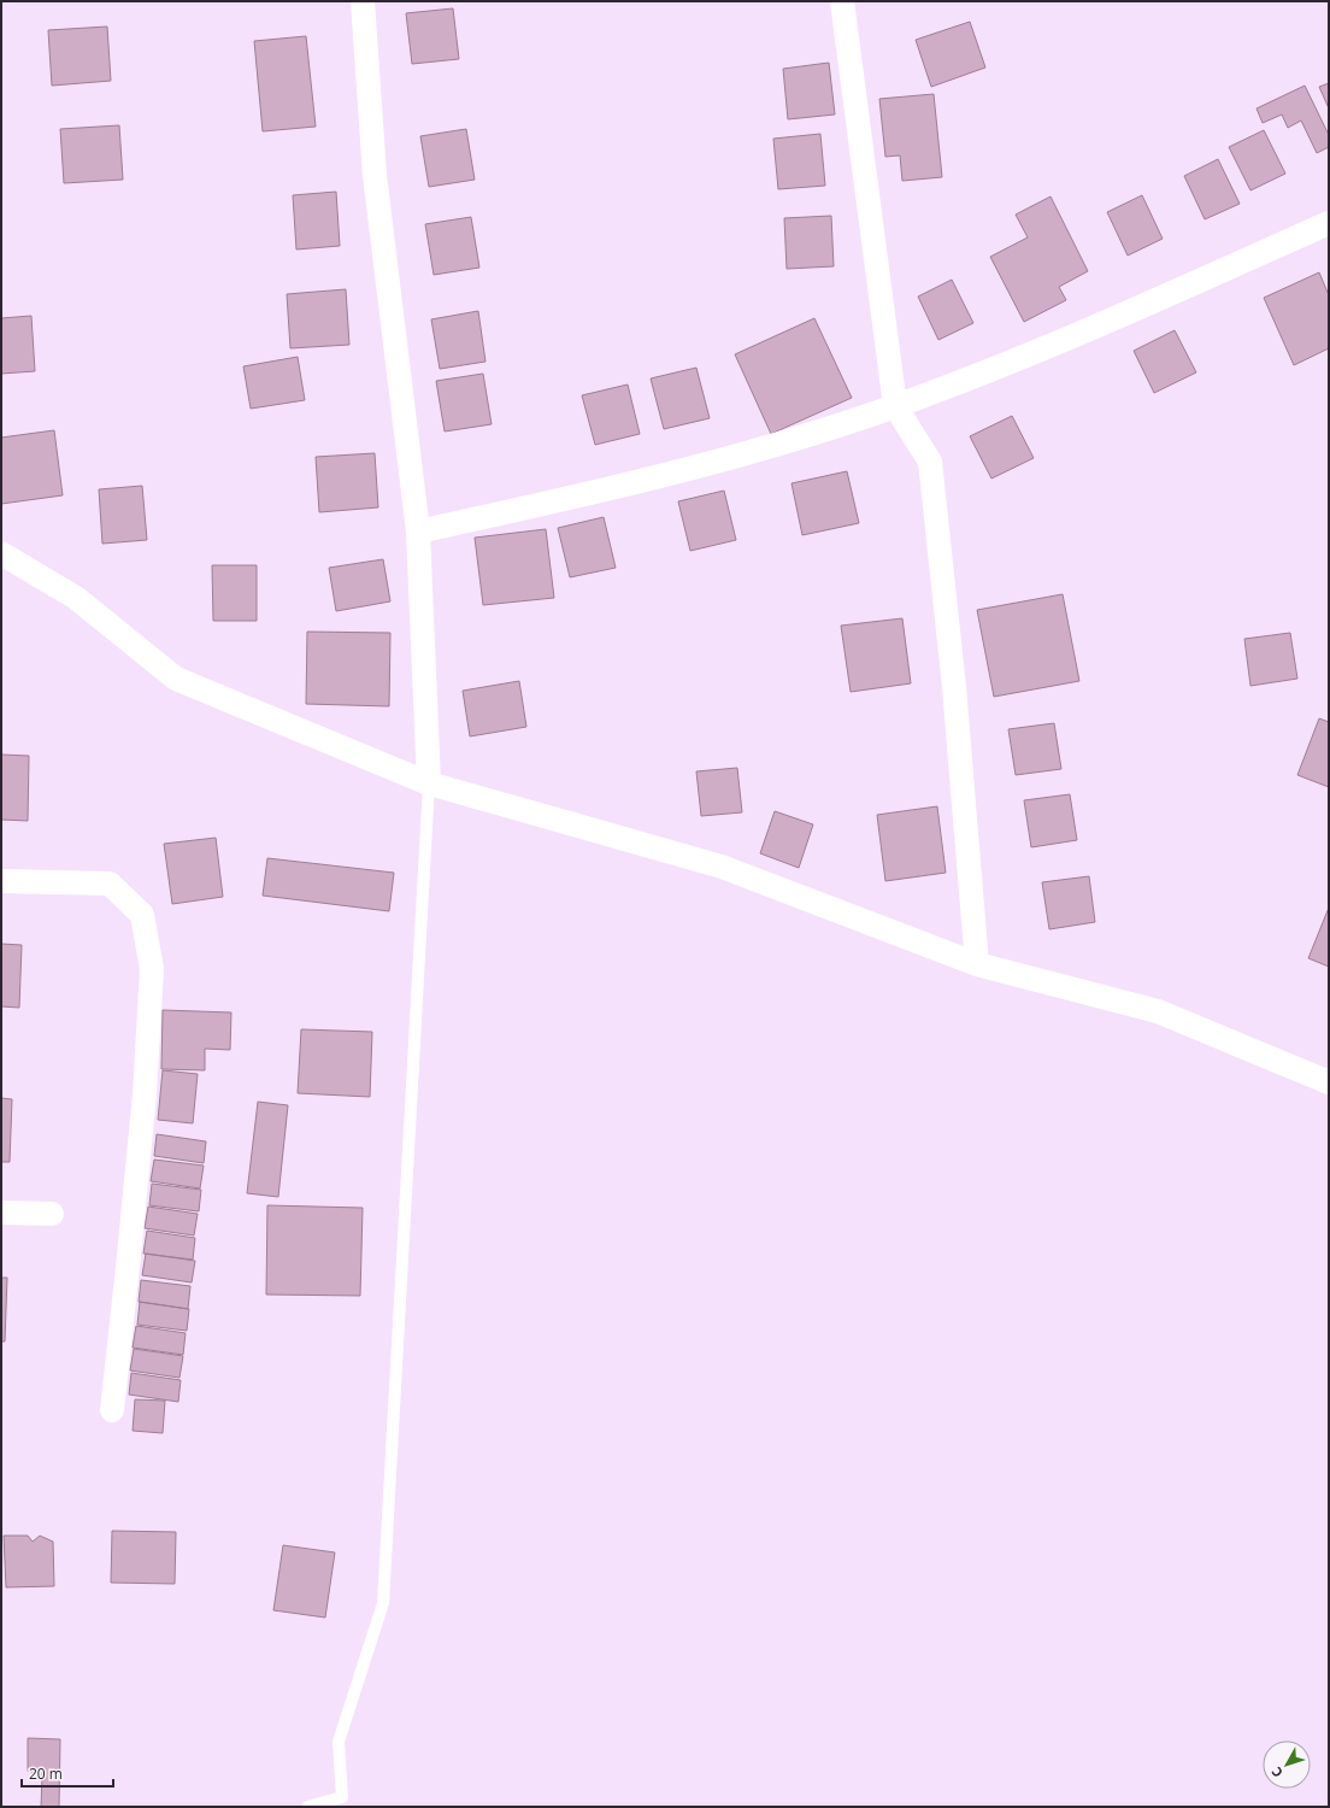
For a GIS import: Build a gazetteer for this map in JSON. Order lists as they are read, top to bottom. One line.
{"scale_bar":"20 m","north":"bottom left"}
